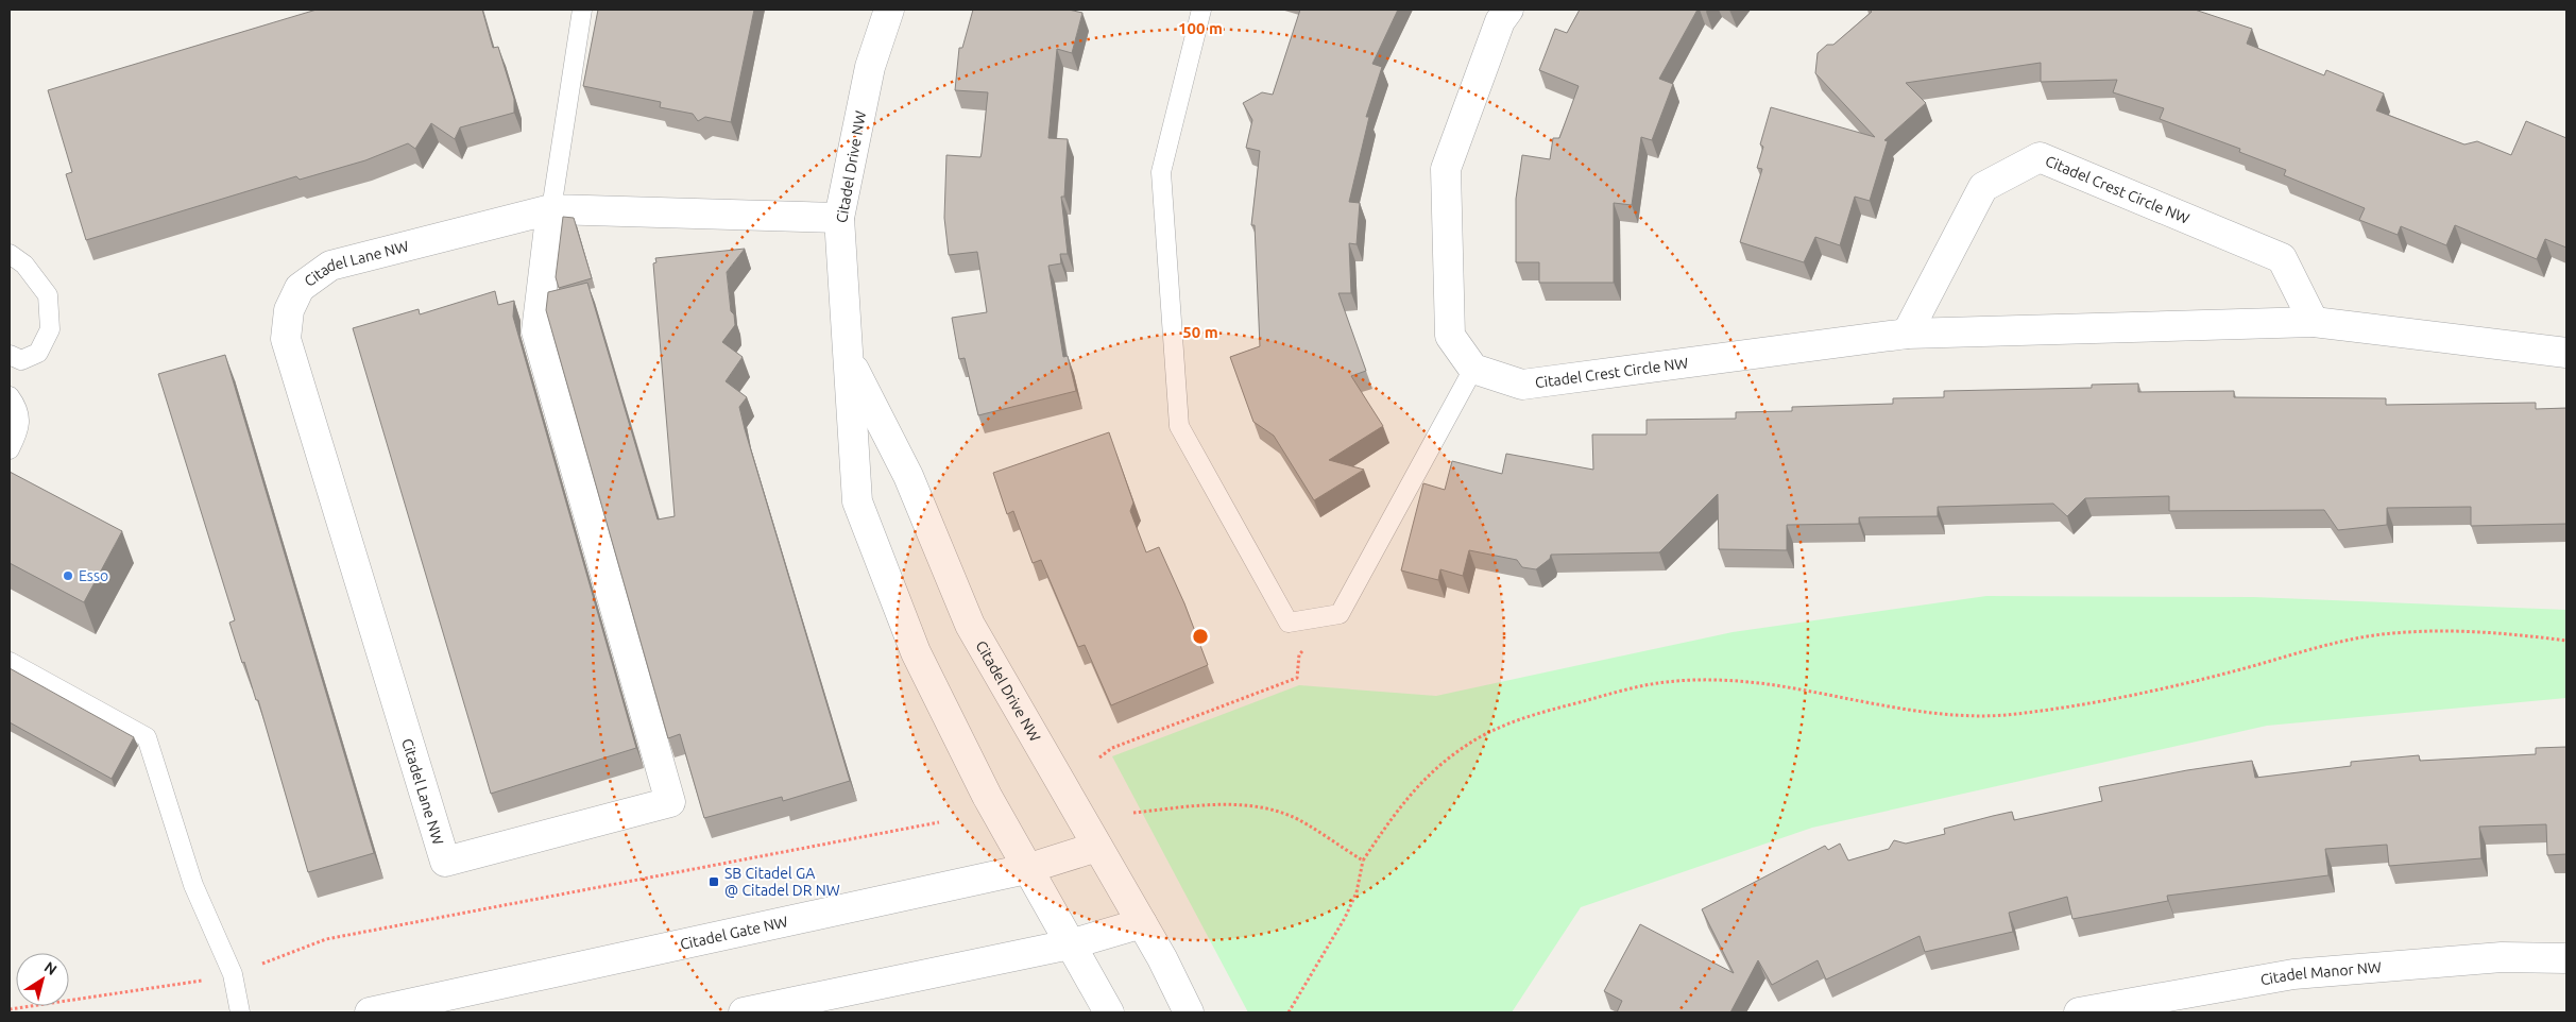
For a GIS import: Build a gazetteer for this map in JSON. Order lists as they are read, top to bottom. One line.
{"streets":{"street":["Citadel Drive NW","Citadel Crest Circle NW","Citadel Lane NW","Citadel Gate NW","Citadel Manor NW"]},"crossings":[["Citadel Drive NW","Citadel Lane NW"],["Citadel Drive NW","Citadel Gate NW"]],"places":{"other":["Esso"],"transit":["SB Citadel GA @ Citadel DR NW"]},"north":"top right","rings":["100 m","50 m"]}
